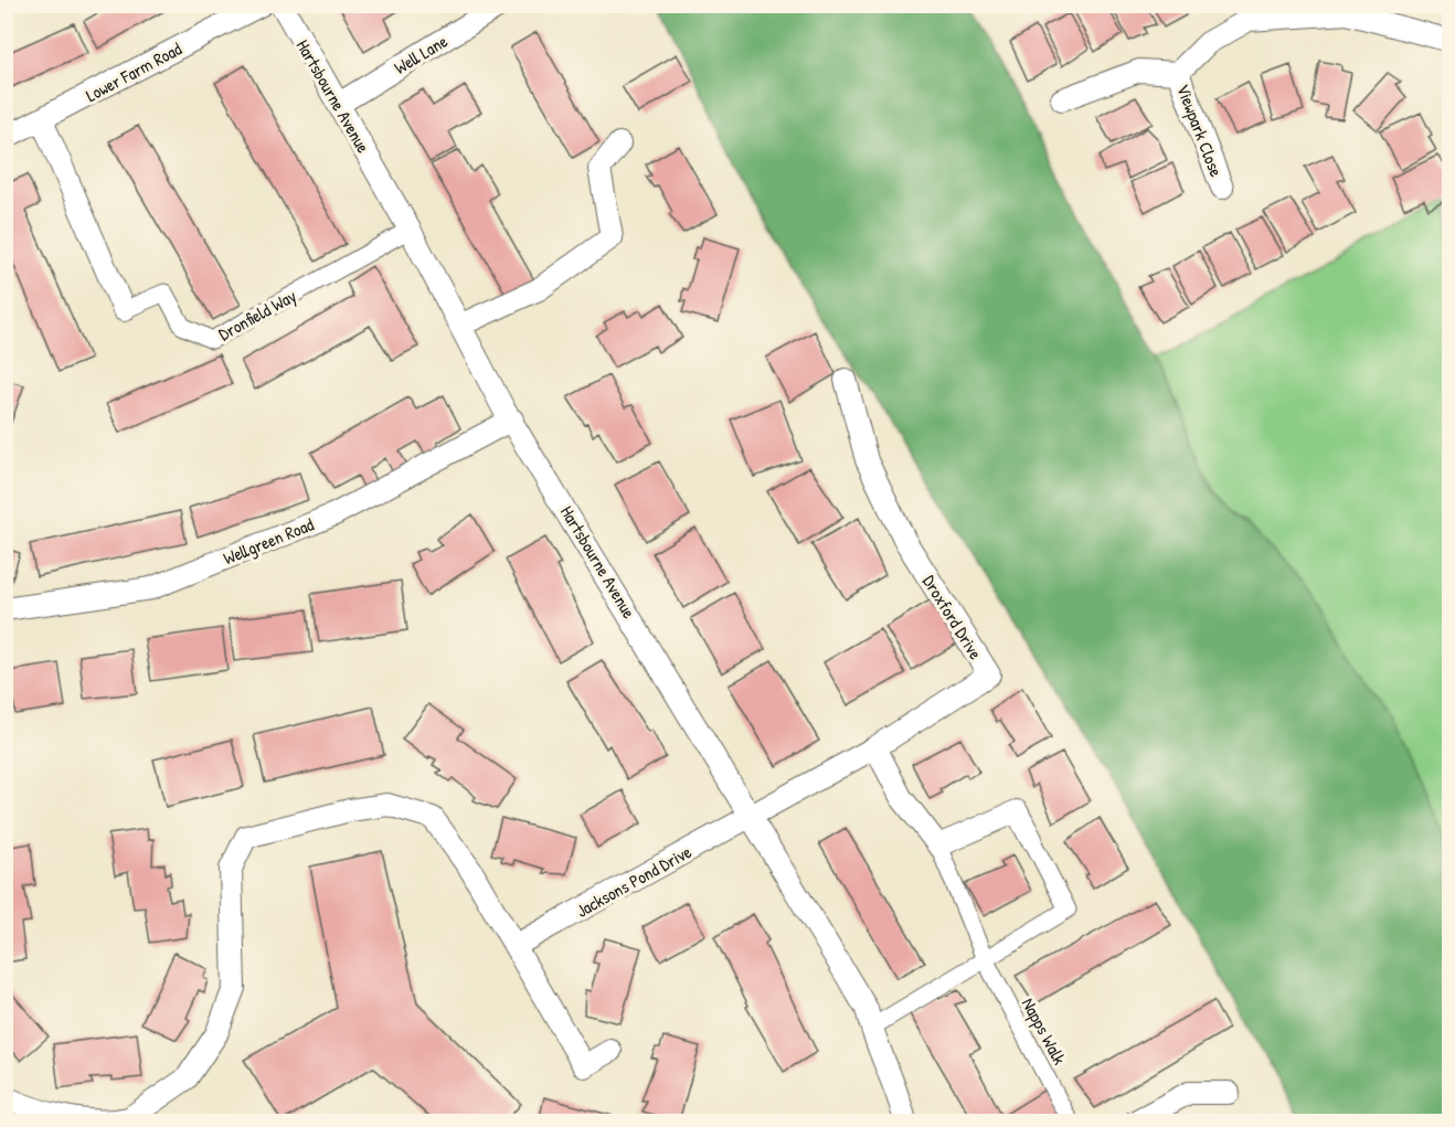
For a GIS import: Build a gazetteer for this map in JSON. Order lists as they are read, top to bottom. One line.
{"streets":{"street":["Well Lane","Lower Farm Road","Hartsbourne Avenue","Viewpark Close","Dronfield Way","Wellgreen Road","Droxford Drive","Jacksons Pond Drive","Napps Walk"]},"crossings":[["Well Lane","Hartsbourne Avenue"],["Lower Farm Road","Dronfield Way"],["Hartsbourne Avenue","Dronfield Way"],["Hartsbourne Avenue","Wellgreen Road"],["Hartsbourne Avenue","Droxford Drive"],["Hartsbourne Avenue","Jacksons Pond Drive"],["Droxford Drive","Jacksons Pond Drive"]]}
